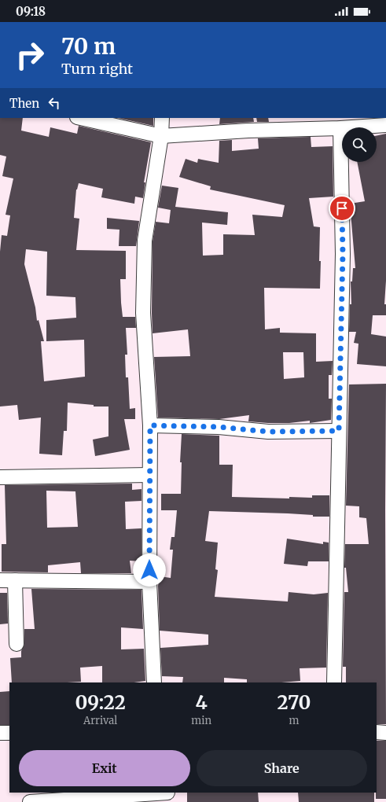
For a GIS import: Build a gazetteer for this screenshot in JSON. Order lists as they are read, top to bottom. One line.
{"page":{"status":"09:18","turn":["70 m","Turn right"],"then":"Then","eta":["09:22","Arrival","4","min","270","m"],"buttons":["Exit","Share"]}}
